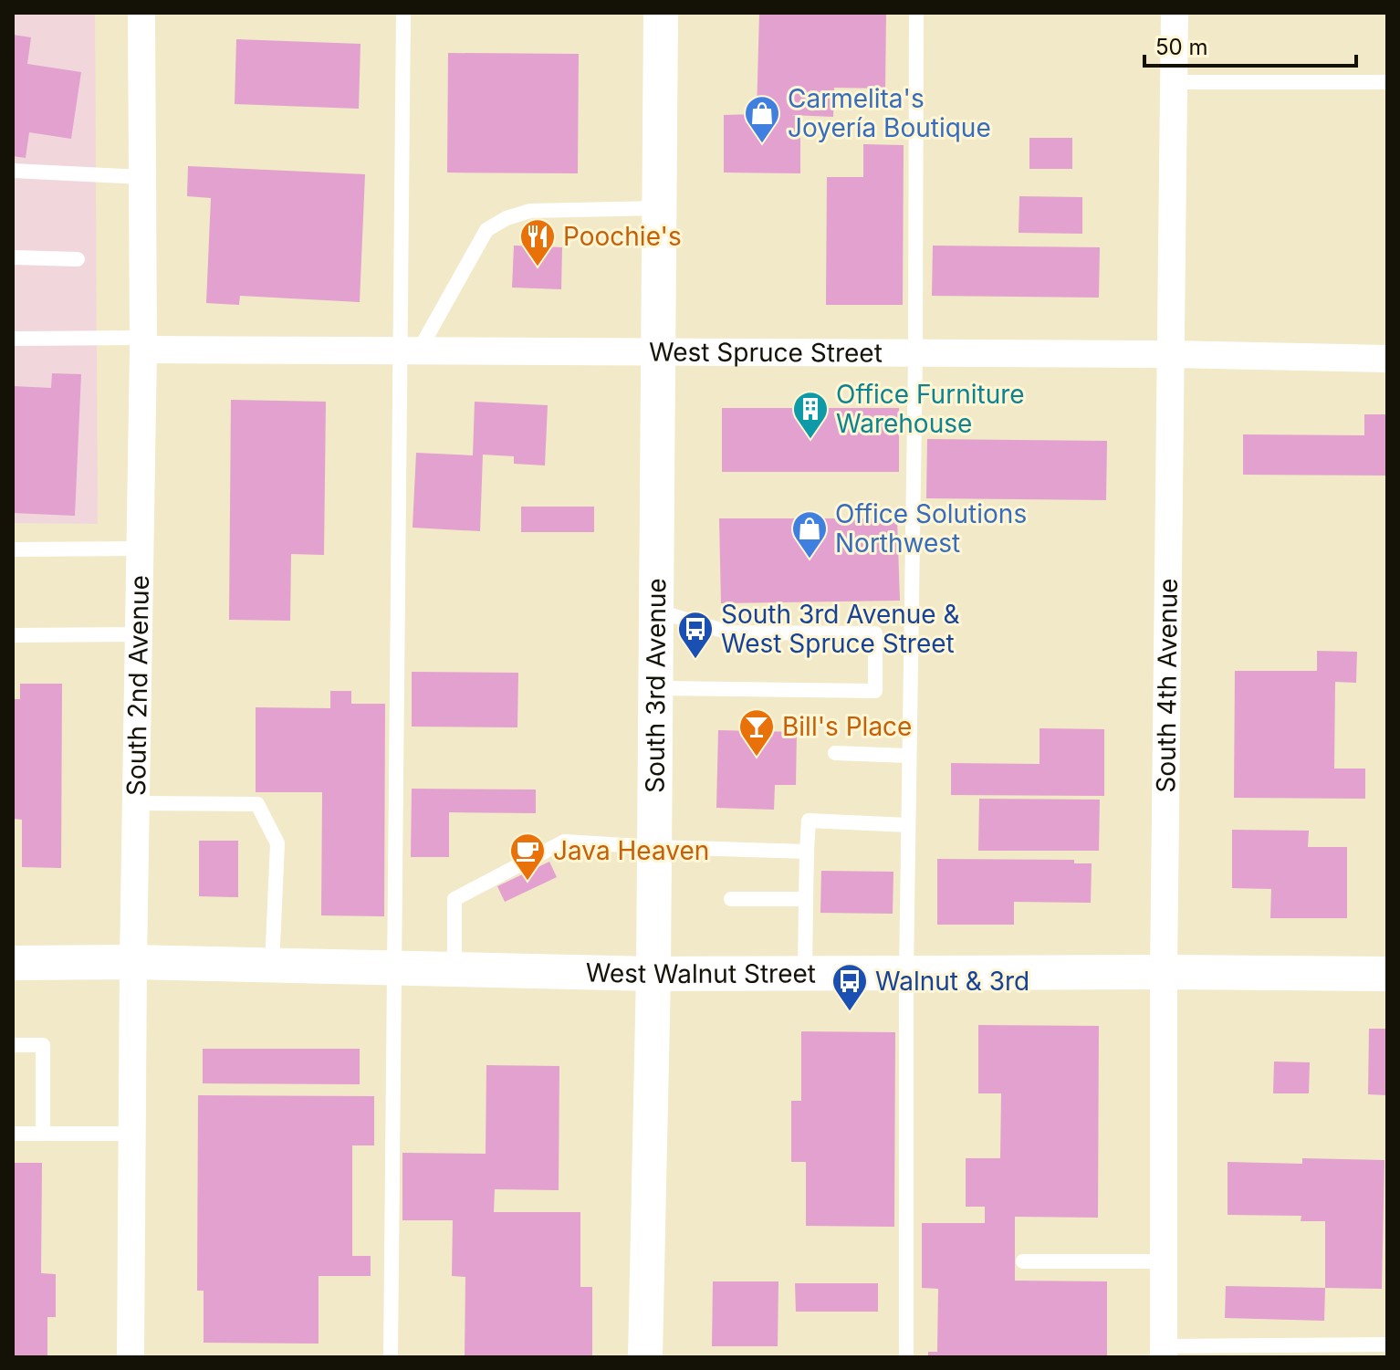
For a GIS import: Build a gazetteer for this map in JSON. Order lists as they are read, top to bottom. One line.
{"streets":{"street":["West Spruce Street","South 2nd Avenue","South 4th Avenue","South 3rd Avenue","West Walnut Street"]},"crossings":[["West Spruce Street","South 2nd Avenue"],["West Spruce Street","South 4th Avenue"],["West Spruce Street","South 3rd Avenue"],["South 2nd Avenue","West Walnut Street"],["South 4th Avenue","West Walnut Street"],["South 3rd Avenue","West Walnut Street"]],"places":{"shop":["Carmelita's Joyería Boutique","Office Solutions Northwest"],"restaurant":["Poochie's"],"building":["Office Furniture Warehouse"],"bus stop":["South 3rd Avenue & West Spruce Street","Walnut & 3rd"],"bar":["Bill's Place"],"cafe":["Java Heaven"]},"scale_bar":"50 m"}
